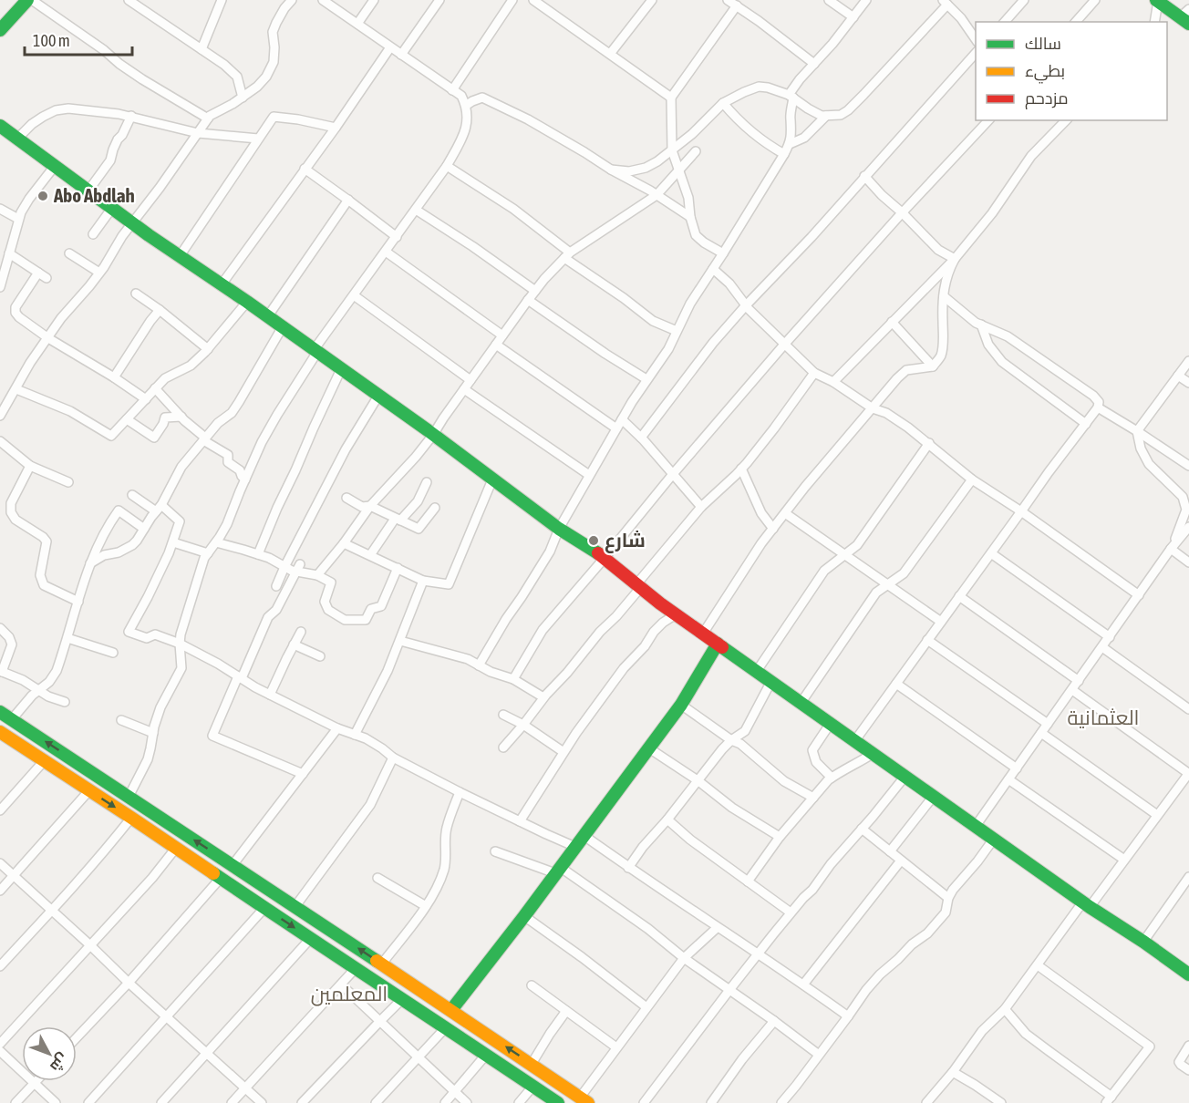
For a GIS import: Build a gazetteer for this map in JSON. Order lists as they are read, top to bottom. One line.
{"districts":["العثمانية","المعلمين"],"places":["Abo Abdlah","شارع"],"legend":["سالك","بطيء","مزدحم"],"scale_bar":"100 m","north":"bottom right"}
